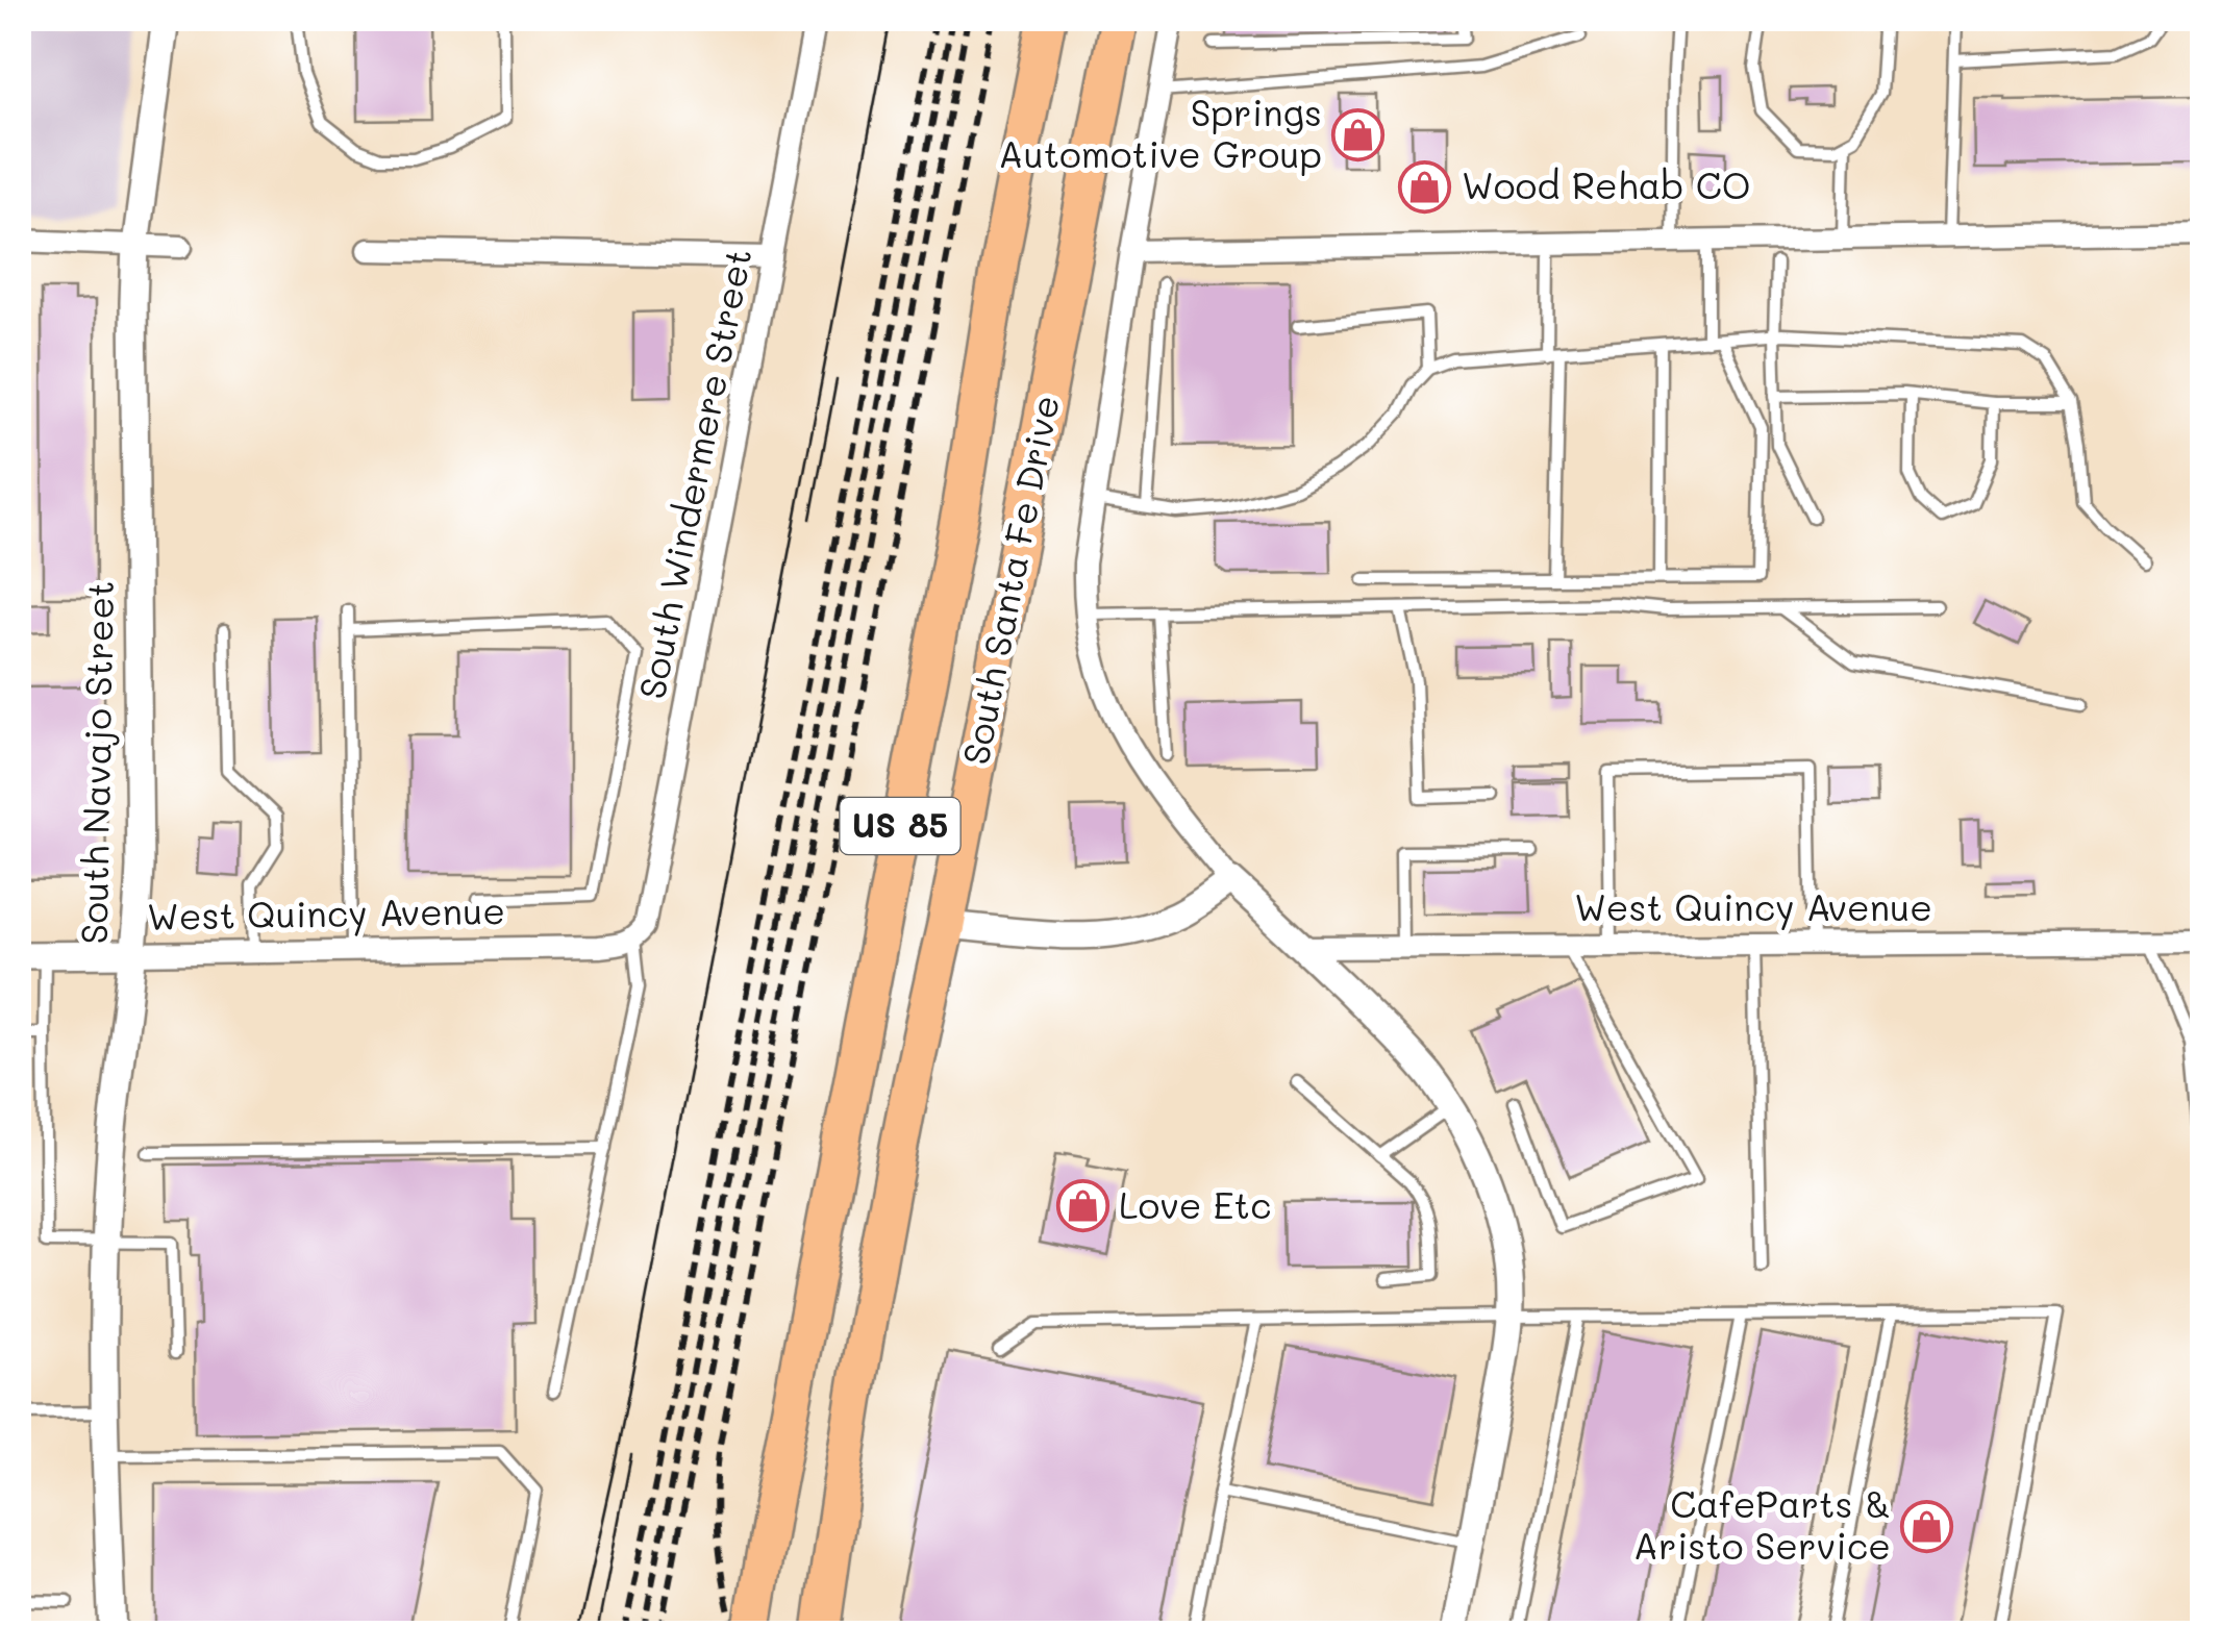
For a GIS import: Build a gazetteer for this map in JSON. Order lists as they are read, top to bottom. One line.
{"streets":{"highway":["South Santa Fe Drive","US 85"],"street":["South Windermere Street","South Navajo Street","West Quincy Avenue"]},"crossings":[["South Windermere Street","West Quincy Avenue"],["South Navajo Street","West Quincy Avenue"]],"places":{"shop":["Springs Automotive Group","Wood Rehab CO","Love Etc","CafeParts & Aristo Service"]}}
